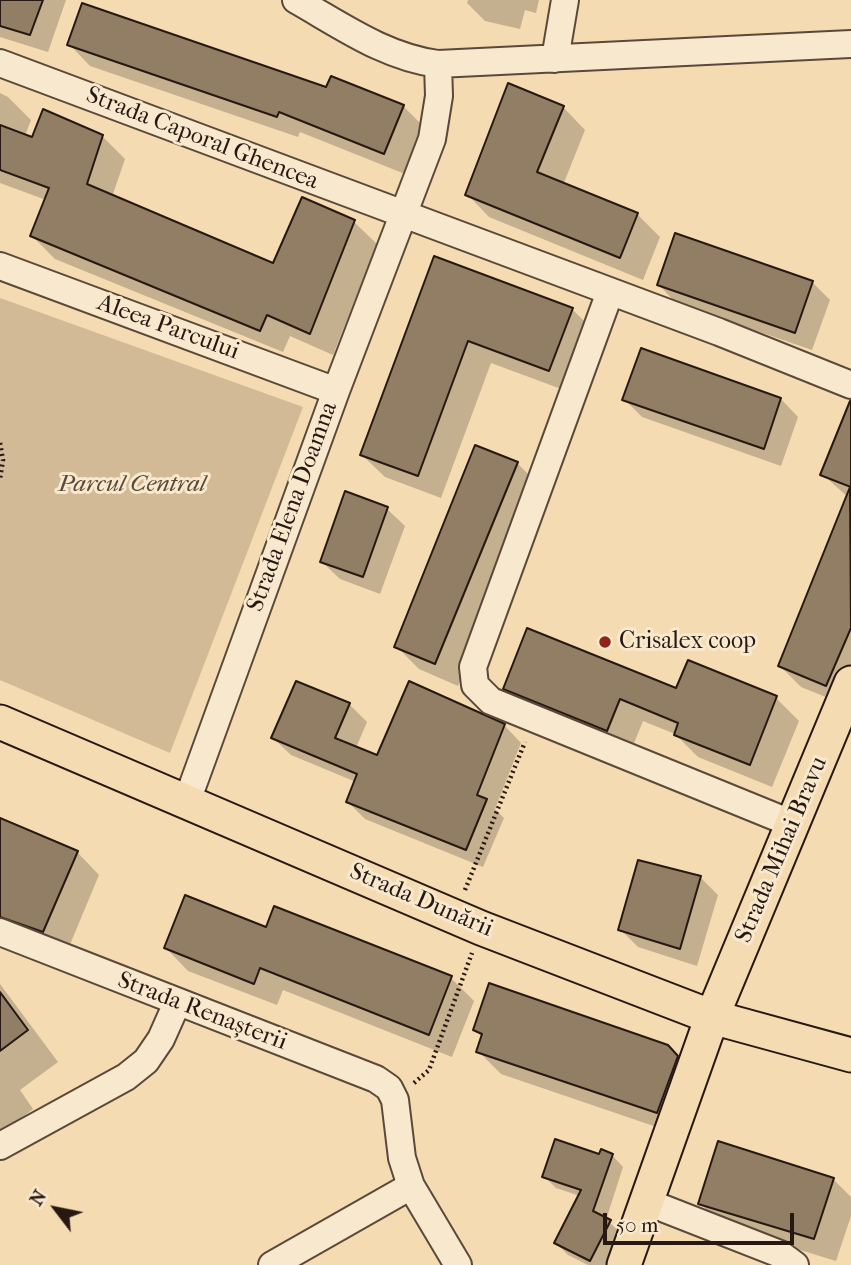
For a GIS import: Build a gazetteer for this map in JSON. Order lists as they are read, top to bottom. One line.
{"streets":{"main road":["Strada Mihai Bravu","Strada Dunării"],"street":["Strada Caporal Ghencea","Aleea Parcului","Strada Elena Doamna","Strada Renașterii"]},"crossings":[["Strada Caporal Ghencea","Strada Elena Doamna"],["Aleea Parcului","Strada Elena Doamna"],["Strada Elena Doamna","Strada Dunării"],["Strada Mihai Bravu","Strada Dunării"]],"parks":["Parcul Central"],"places":["Crisalex coop"],"scale_bar":"50 m","north":"top left"}
